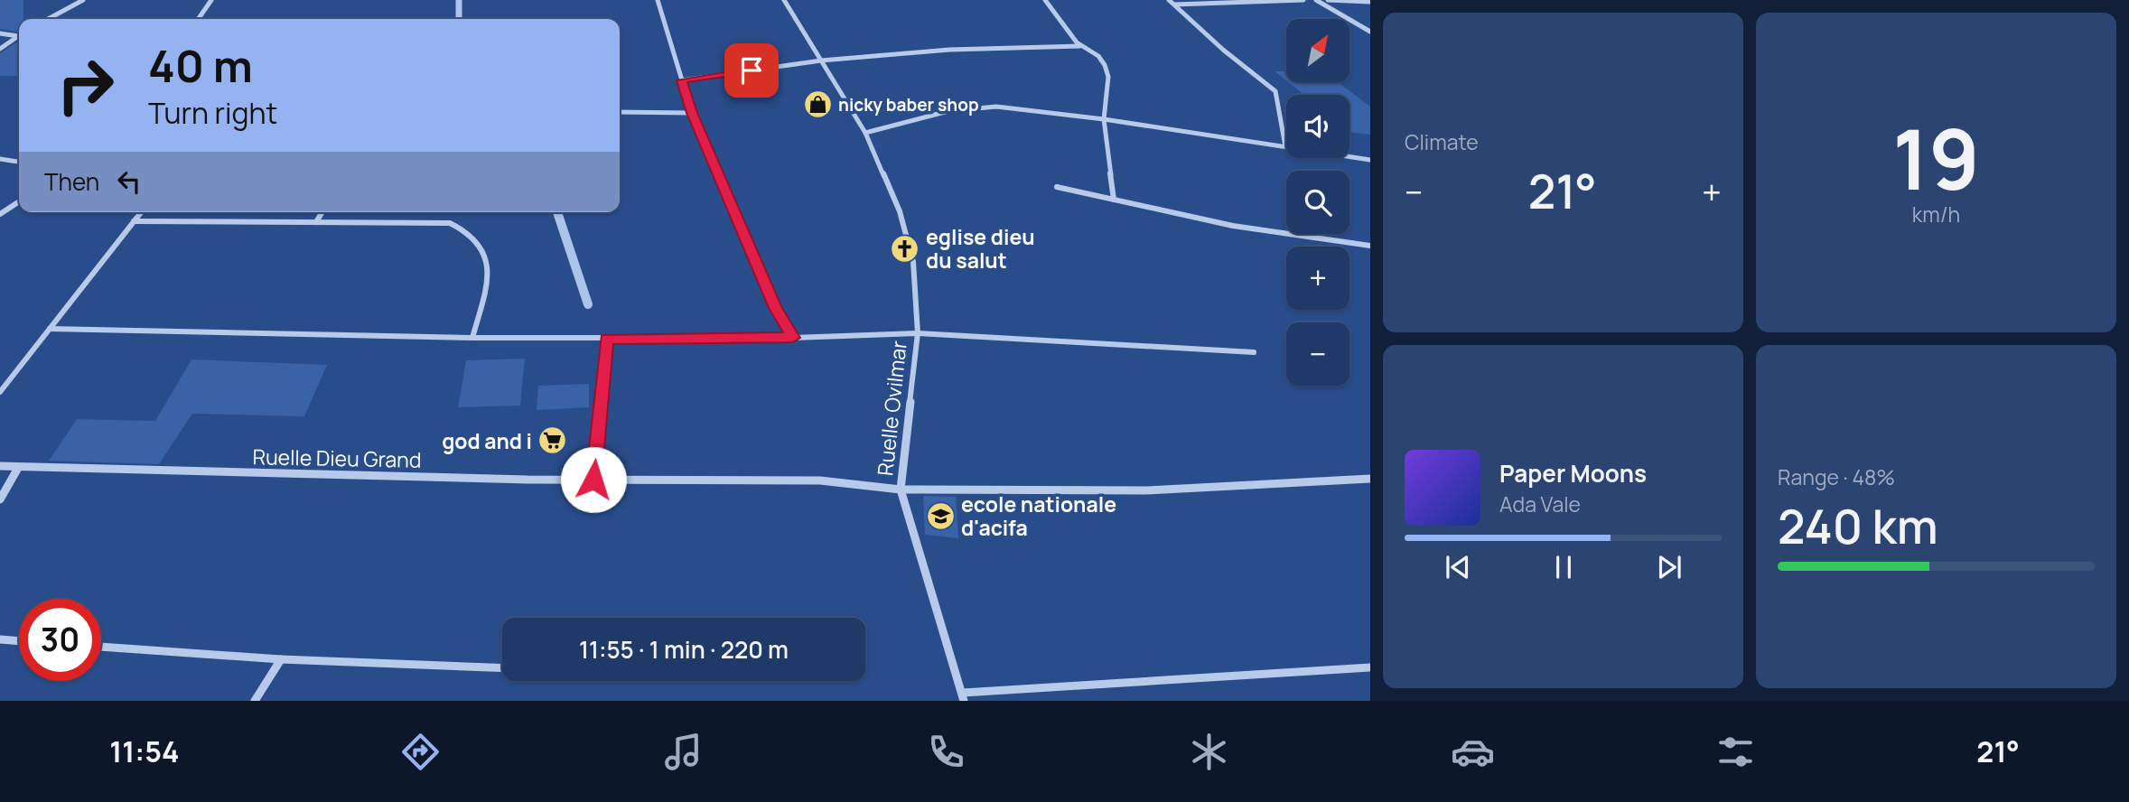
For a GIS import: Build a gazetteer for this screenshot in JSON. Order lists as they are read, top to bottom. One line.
{"streets":{"street":["Ruelle Ovilmar","Ruelle Dieu Grand"]},"crossings":[["Ruelle Ovilmar","Ruelle Dieu Grand"]],"places":{"shop":["nicky baber shop"],"church":["eglise dieu du salut"],"supermarket":["god and i"],"school or university":["ecole nationale d'acifa"]},"north":"top right","page":{"tile":["Climate",["19","km/h"],["Range · 48%","240 km"]],"map_buttons":["+","−"],"turn":["40 m","Turn right"],"then":"Then","heat":["−","21°","+"],"song":["Paper Moons","Ada Vale"],"limit":"30","trip":"11:55 · 1 min · 220 m","tabs":["11:54","21°"]}}
